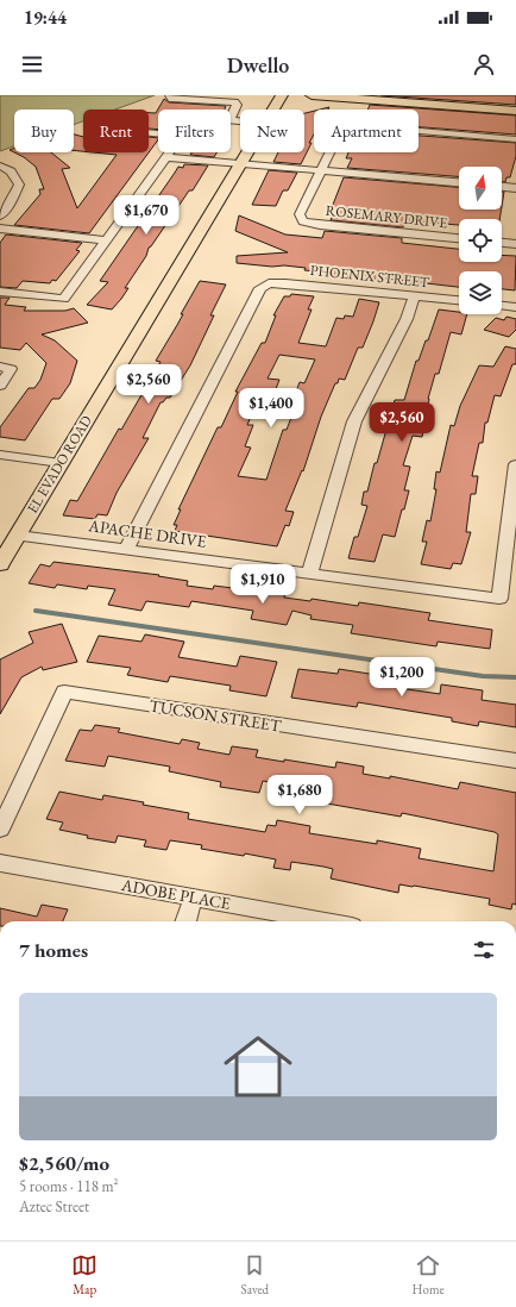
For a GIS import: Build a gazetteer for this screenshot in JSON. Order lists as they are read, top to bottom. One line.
{"streets":{"main road":["EL EVADO ROAD"],"street":["ROSEMARY DRIVE","PHOENIX STREET","APACHE DRIVE","TUCSON STREET","ADOBE PLACE"]},"crossings":[["PHOENIX STREET","APACHE DRIVE"],["EL EVADO ROAD","APACHE DRIVE"]],"north":"top","page":{"status":"19:44","header":"Dwello","chip":["Buy","Rent","Filters","New","Apartment"],"price":["$1,670","$2,560","$1,400","$2,560","$1,910","$1,200","$1,680"],"heading":"7 homes","list":[{"name":"$2,560/mo","note":"5 rooms · 118 m² · Aztec Street"}],"tabs":["Map","Saved","Home"]}}
